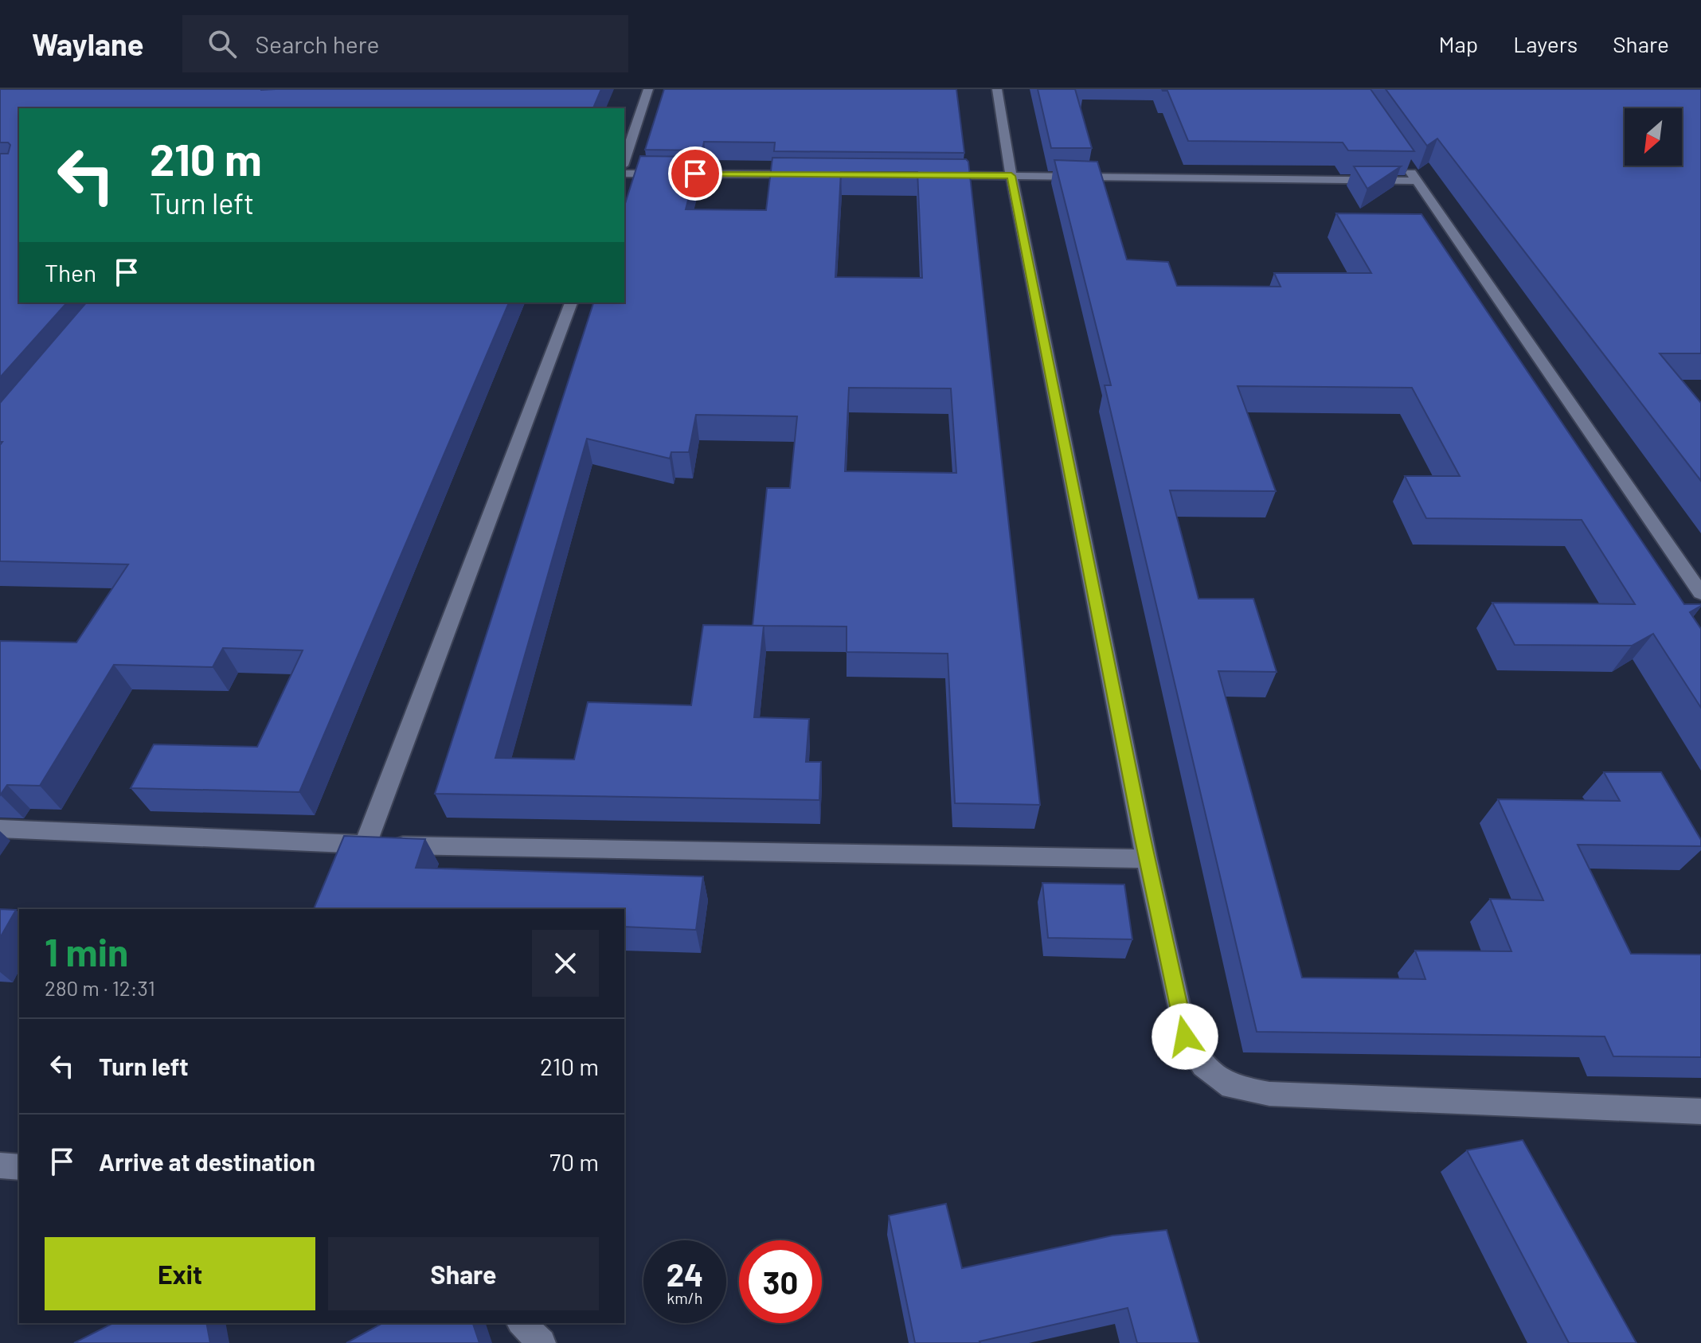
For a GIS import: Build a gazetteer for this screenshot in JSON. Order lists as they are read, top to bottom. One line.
{"north":"bottom left","page":{"header":"Waylane","search":"Search here","nav":["Map","Layers","Share"],"turn":["210 m","Turn left"],"then":"Then","heading":["1 min","280 m · 12:31"],"list":[{"name":"Turn left","value":"210 m"},{"name":"Arrive at destination","value":"70 m"}],"buttons":["Exit","Share"],"speed":"24 km/h","limit":"30"}}
